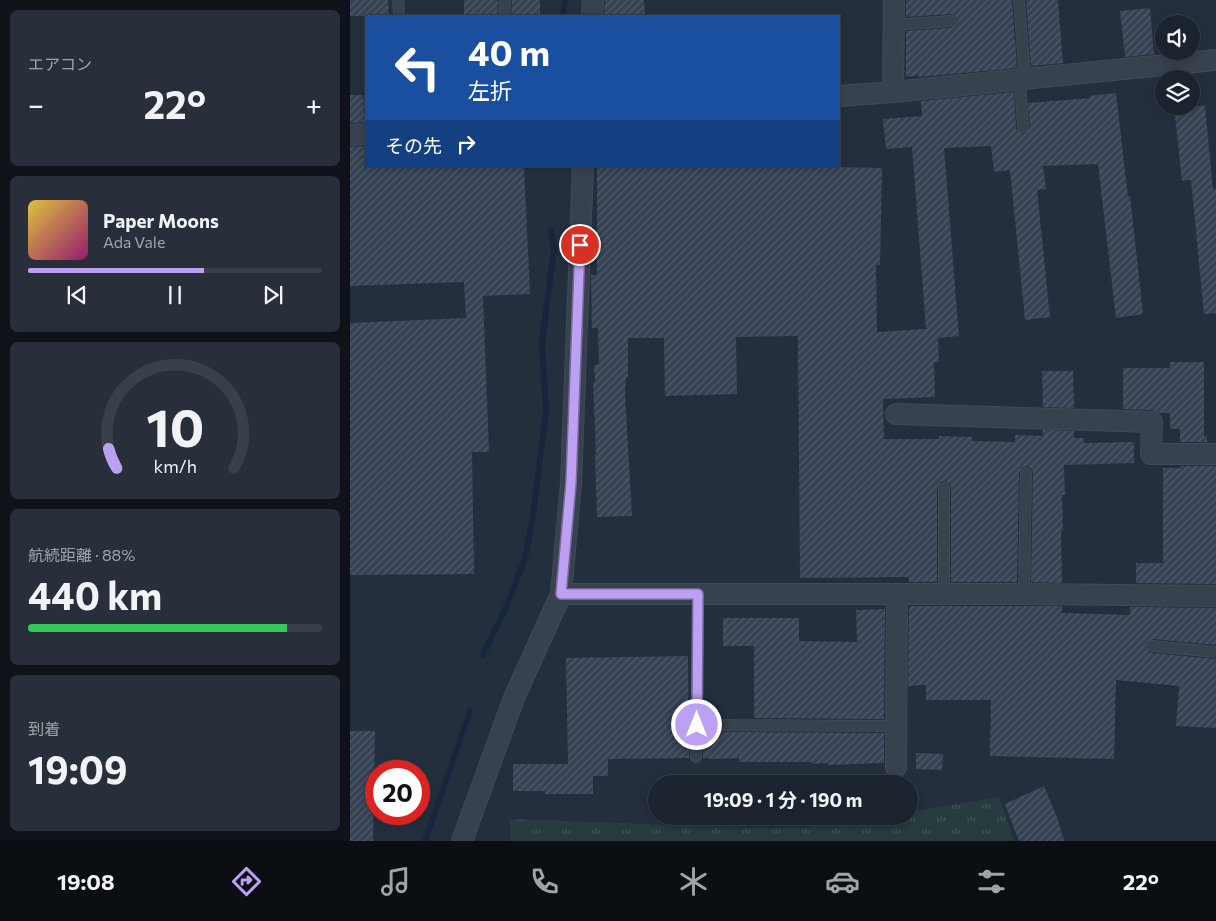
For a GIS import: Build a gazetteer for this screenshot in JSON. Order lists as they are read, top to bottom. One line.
{"page":{"tile":["エアコン",["航続距離 · 88%","440 km"],["到着","19:09"]],"turn":["40 m","左折"],"heat":["−","22°","+"],"then":"その先","song":["Paper Moons","Ada Vale"],"limit":"20","trip":"19:09 · 1 分 · 190 m","tabs":["19:08","22°"],"gauge":["10","km/h"]}}
